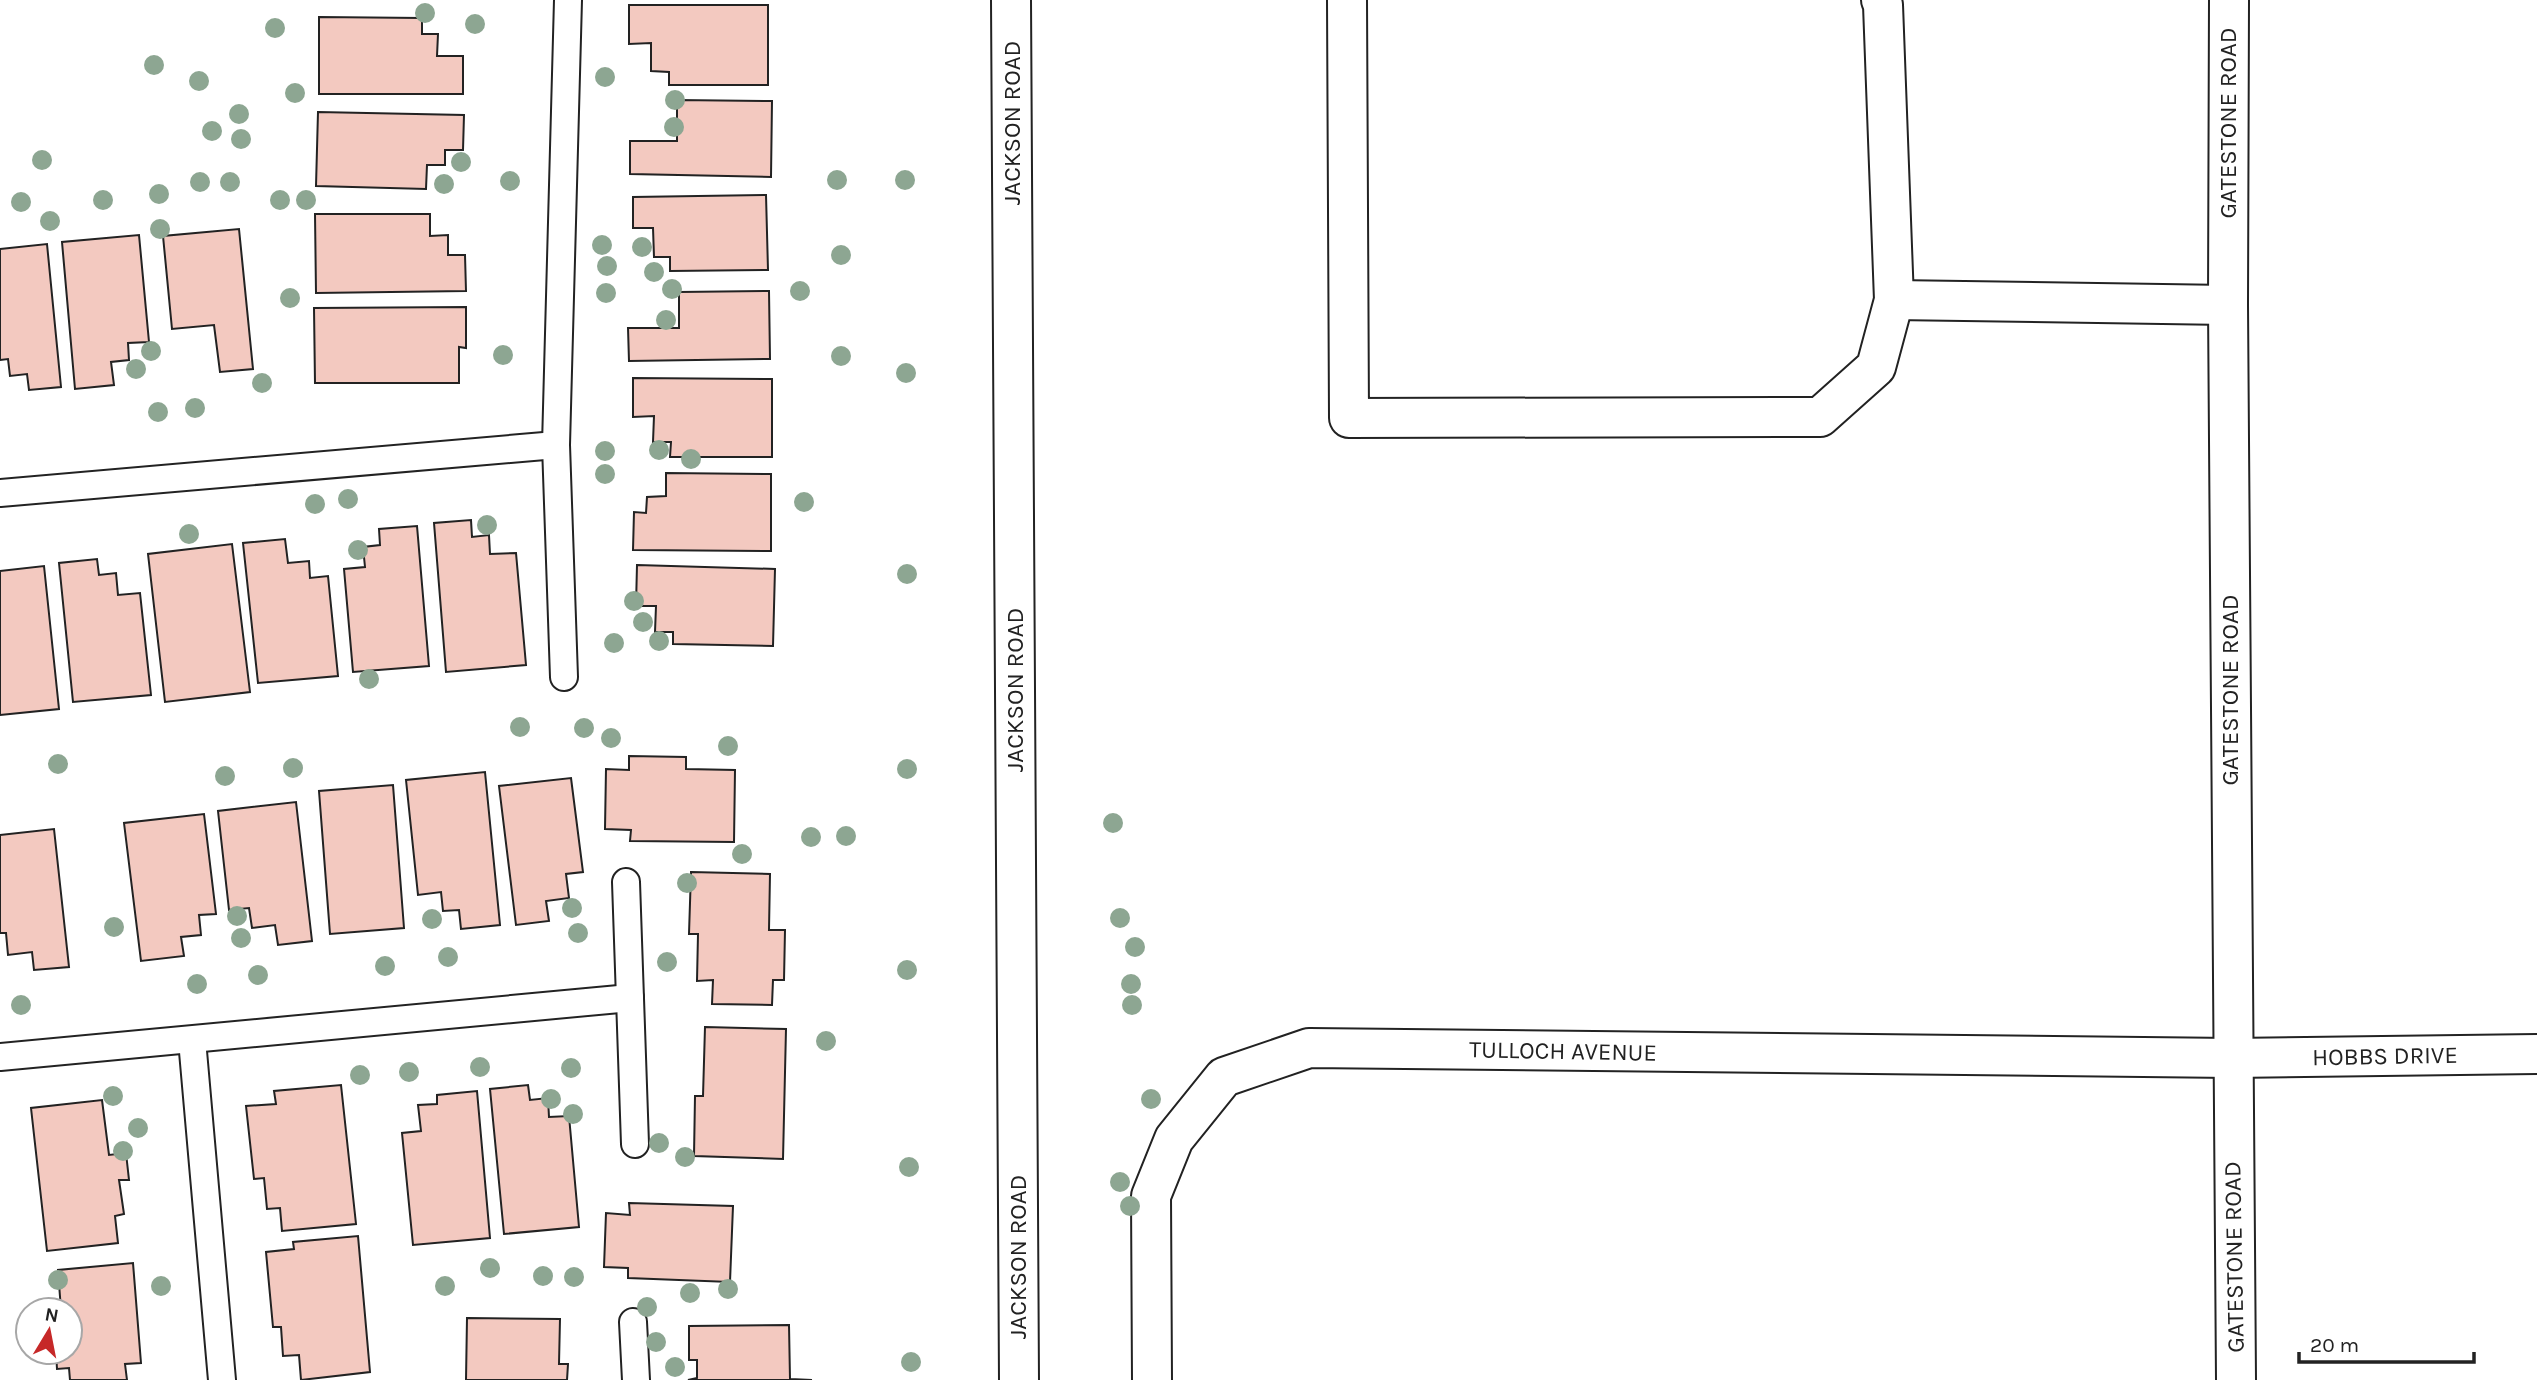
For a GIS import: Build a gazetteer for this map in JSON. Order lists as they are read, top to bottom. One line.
{"streets":{"street":["JACKSON ROAD","GATESTONE ROAD","TULLOCH AVENUE","HOBBS DRIVE"]},"crossings":[["GATESTONE ROAD","TULLOCH AVENUE"],["GATESTONE ROAD","HOBBS DRIVE"],["TULLOCH AVENUE","HOBBS DRIVE"]],"scale_bar":"20 m","north":"top"}
